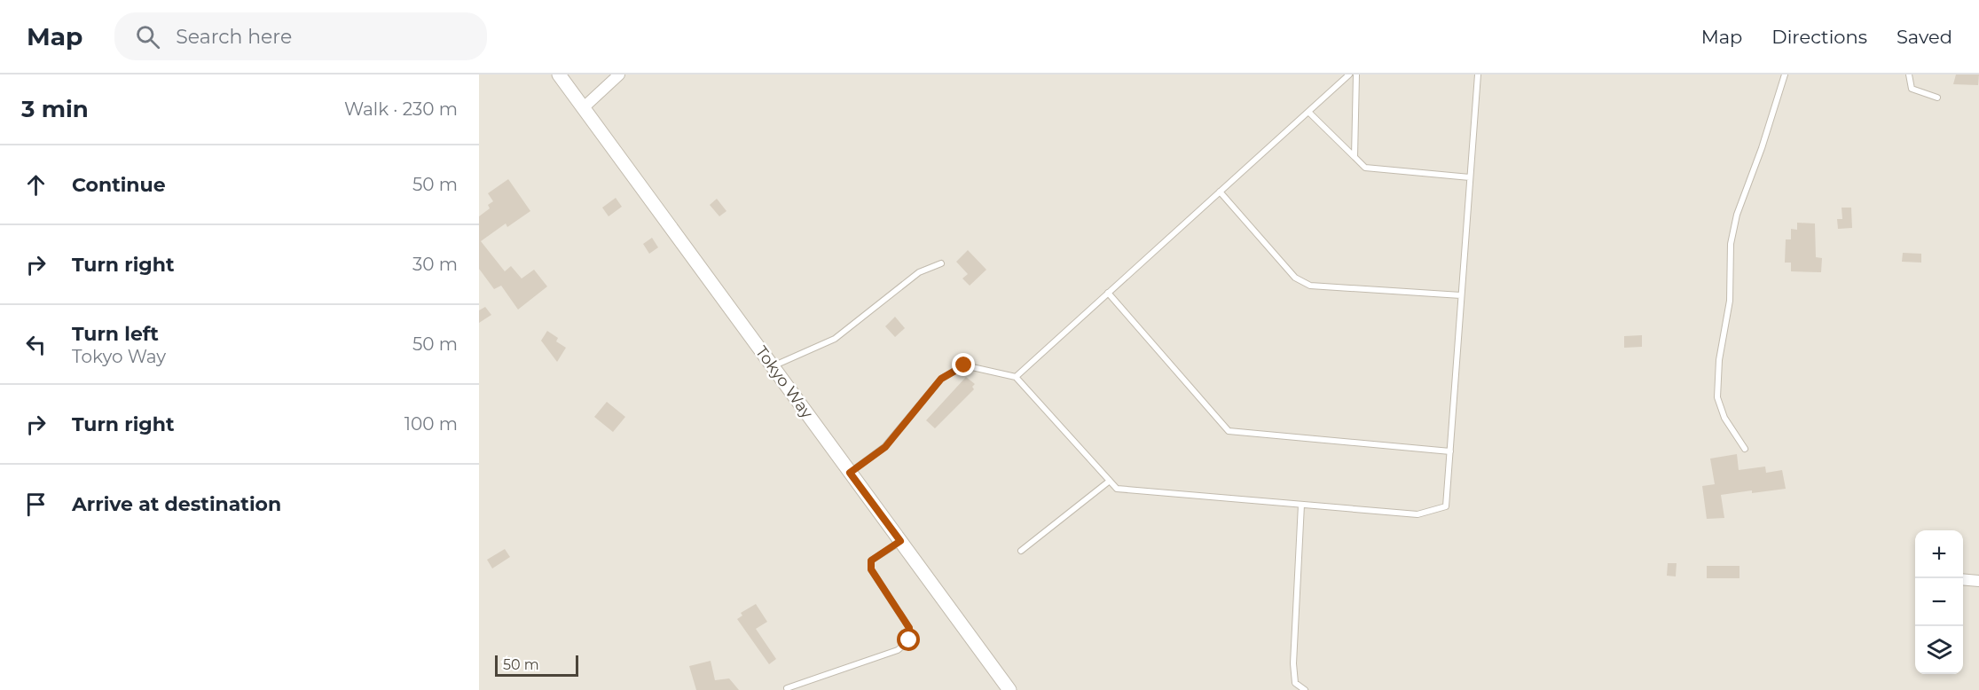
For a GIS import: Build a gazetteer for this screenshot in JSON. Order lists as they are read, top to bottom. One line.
{"streets":{"street":["Tokyo Way"]},"scale_bar":"50 m","page":{"header":"Map","search":"Search here","nav":["Map","Directions","Saved"],"heading":["3 min","Walk · 230 m"],"list":[["Continue","50 m"],["Turn right","30 m"],["Turn left","Tokyo Way","50 m"],["Turn right","100 m"],"Arrive at destination"],"map_buttons":["+","−"],"scale":"50 m"}}
